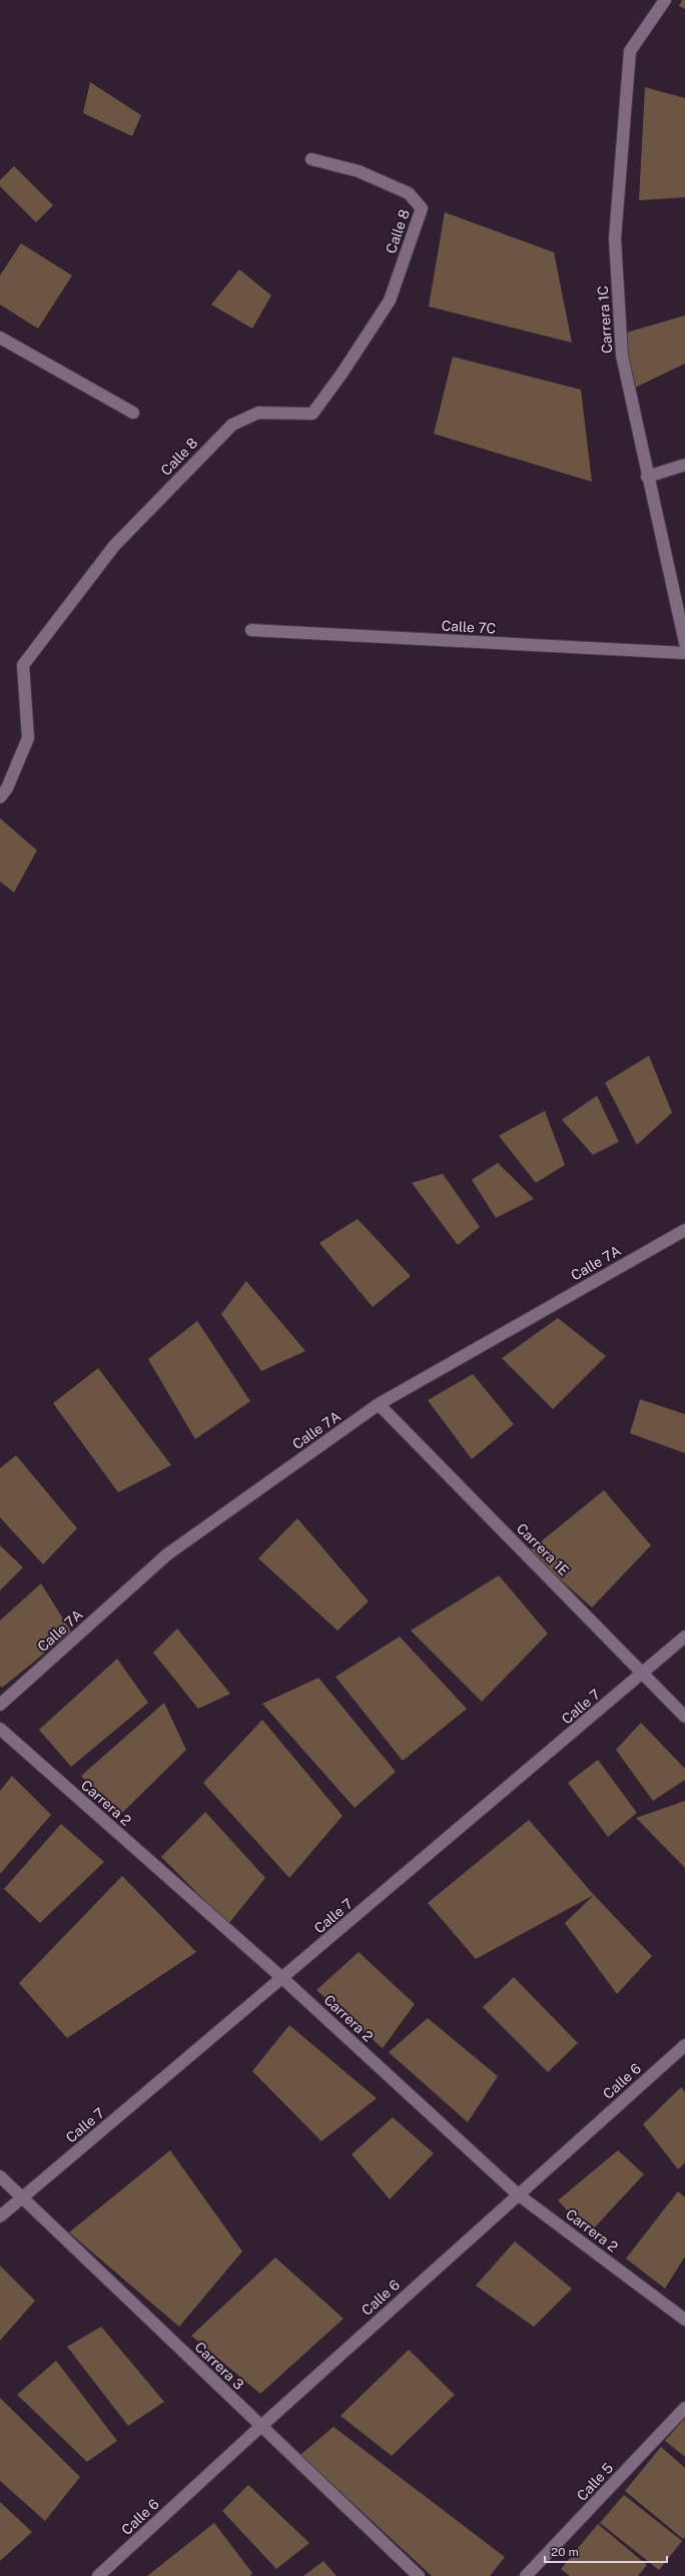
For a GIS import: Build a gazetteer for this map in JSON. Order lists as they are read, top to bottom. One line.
{"streets":{"street":["Calle 8","Carrera 1C","Calle 7C","Calle 7A","Carrera 1E","Calle 7","Carrera 2","Calle 6","Carrera 3","Calle 5"]},"crossings":[["Calle 7A","Carrera 1E"],["Carrera 1E","Calle 7"],["Calle 7","Carrera 2"],["Calle 7","Carrera 3"],["Carrera 2","Calle 6"],["Calle 6","Carrera 3"]],"scale_bar":"20 m"}
